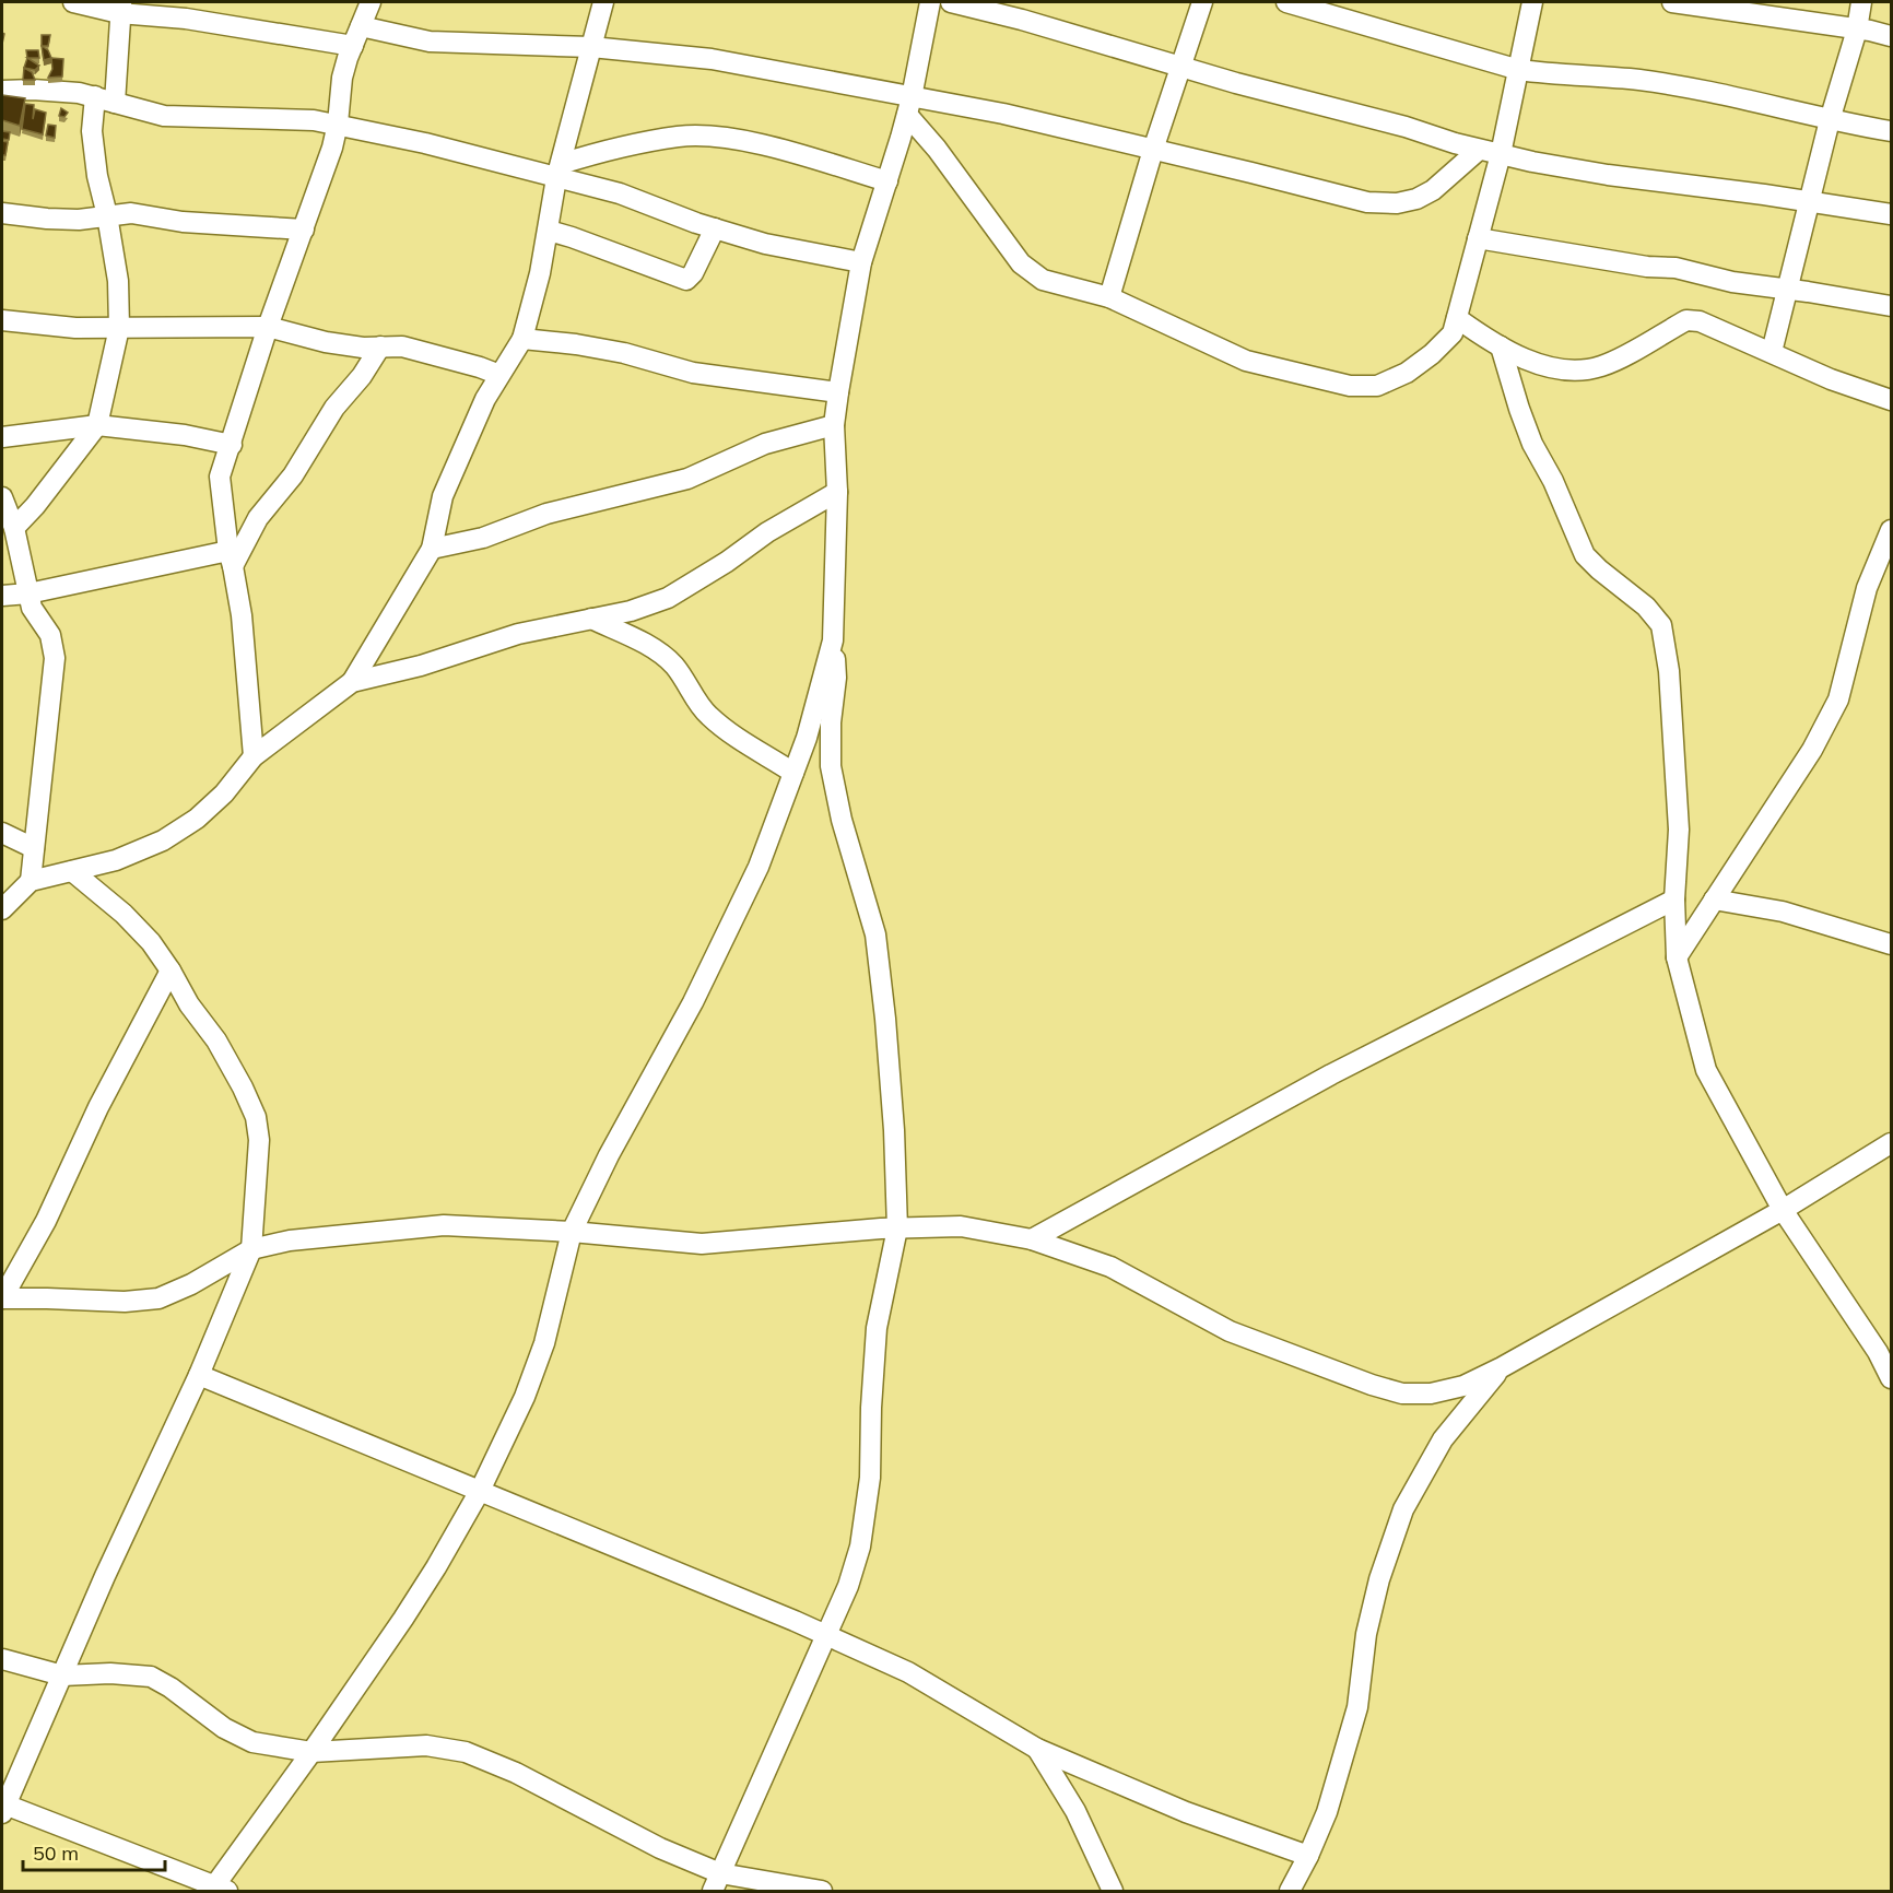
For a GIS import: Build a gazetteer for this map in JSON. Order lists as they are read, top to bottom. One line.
{"scale_bar":"50 m"}
